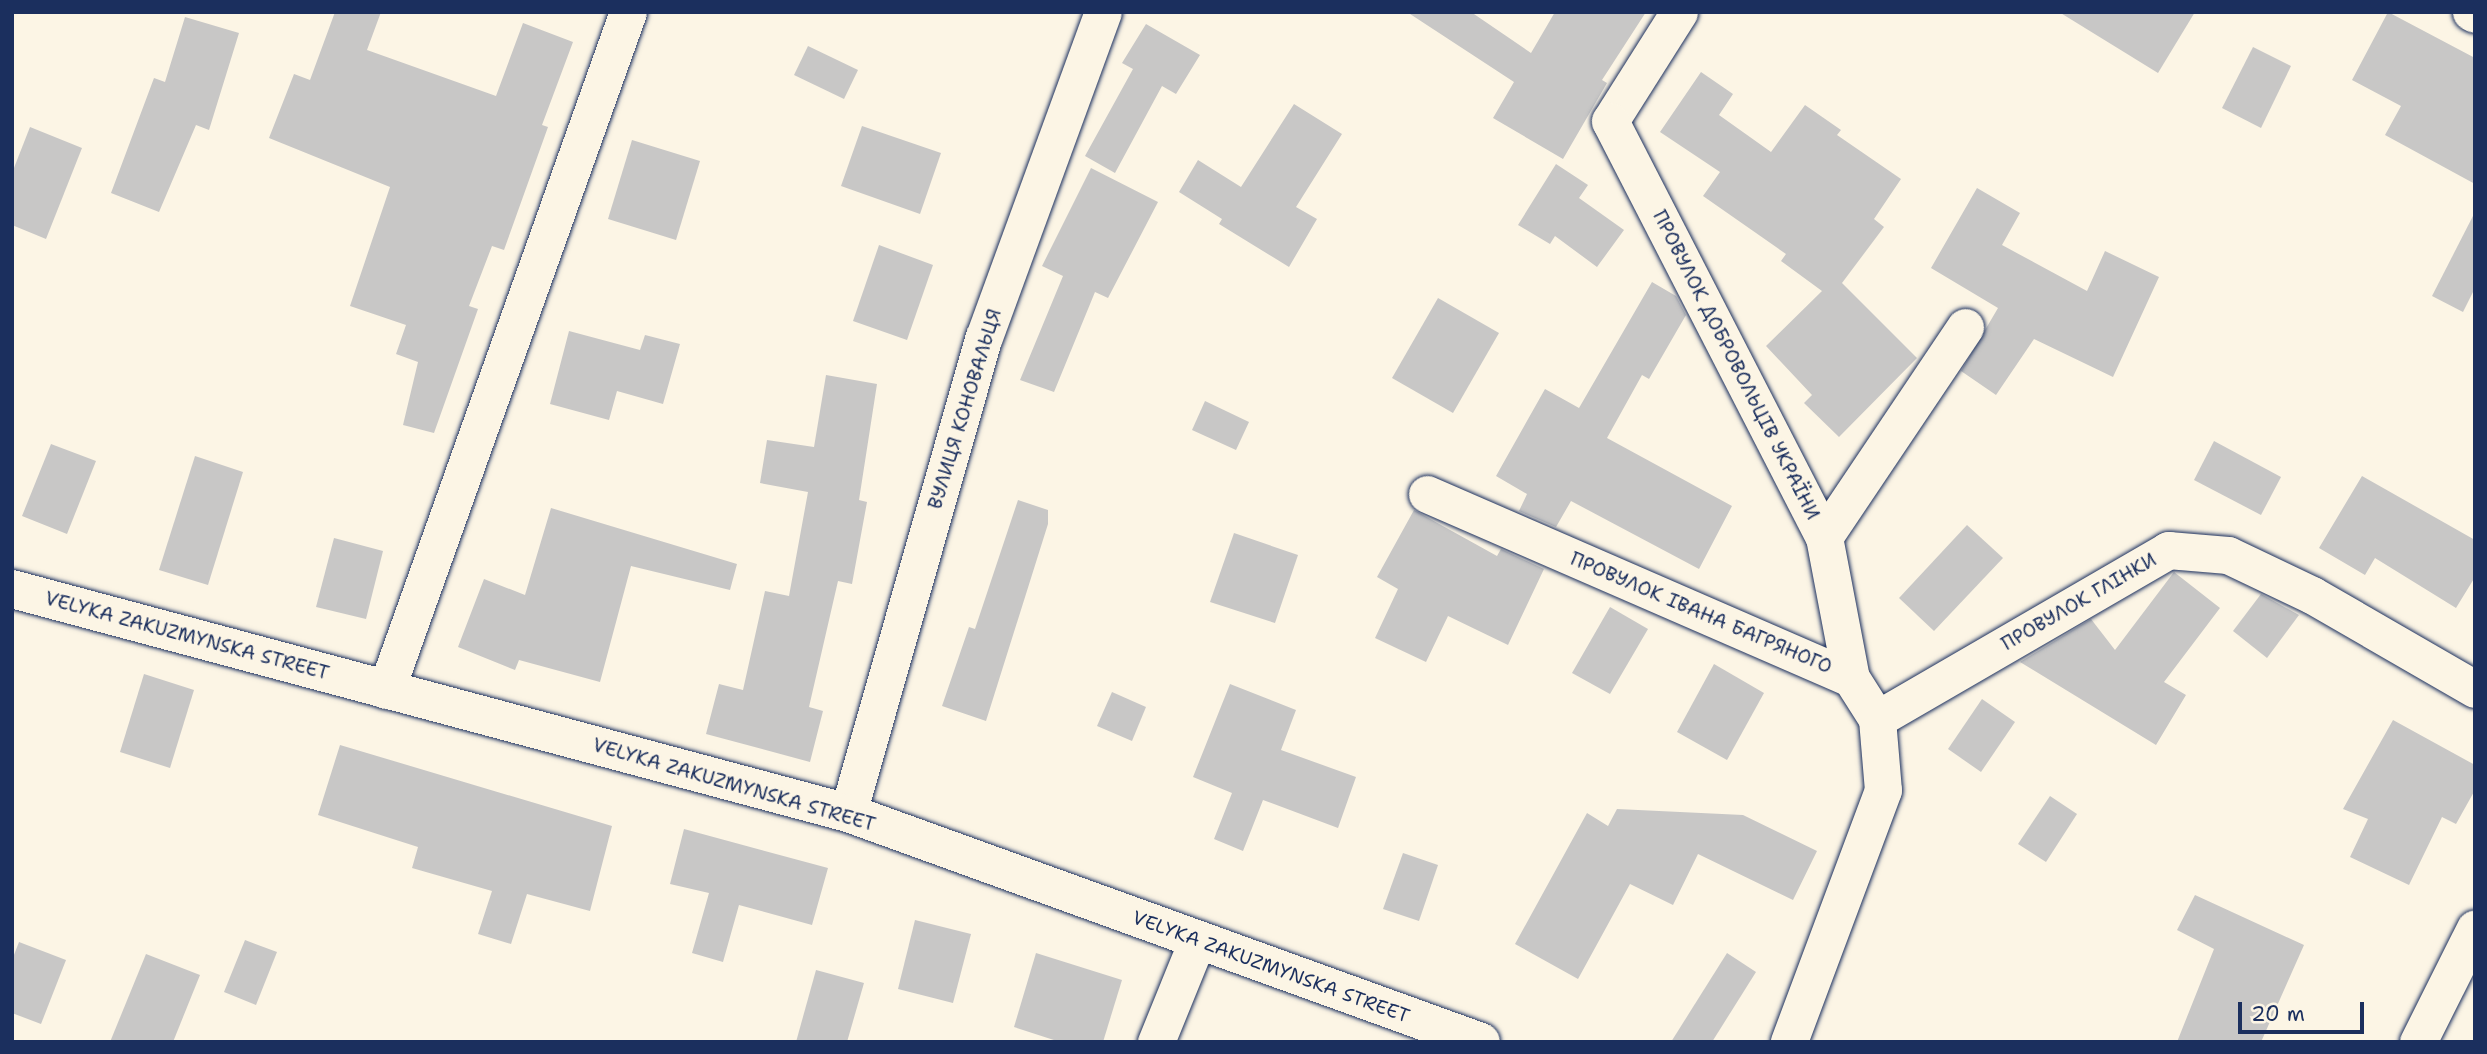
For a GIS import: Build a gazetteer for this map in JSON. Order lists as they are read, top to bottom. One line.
{"streets":{"street":["ПРОВУЛОК ДОБРОВОЛЬЦІВ УКРАЇНИ","ВУЛИЦЯ КОНОВАЛЬЦЯ","ПРОВУЛОК ГЛІНКИ","ПРОВУЛОК ІВАНА БАГРЯНОГО","VELYKA ZAKUZMYNSKA STREET"]},"crossings":[["ВУЛИЦЯ КОНОВАЛЬЦЯ","VELYKA ZAKUZMYNSKA STREET"],["ПРОВУЛОК ГЛІНКИ","ПРОВУЛОК ІВАНА БАГРЯНОГО"]],"scale_bar":"20 m"}
